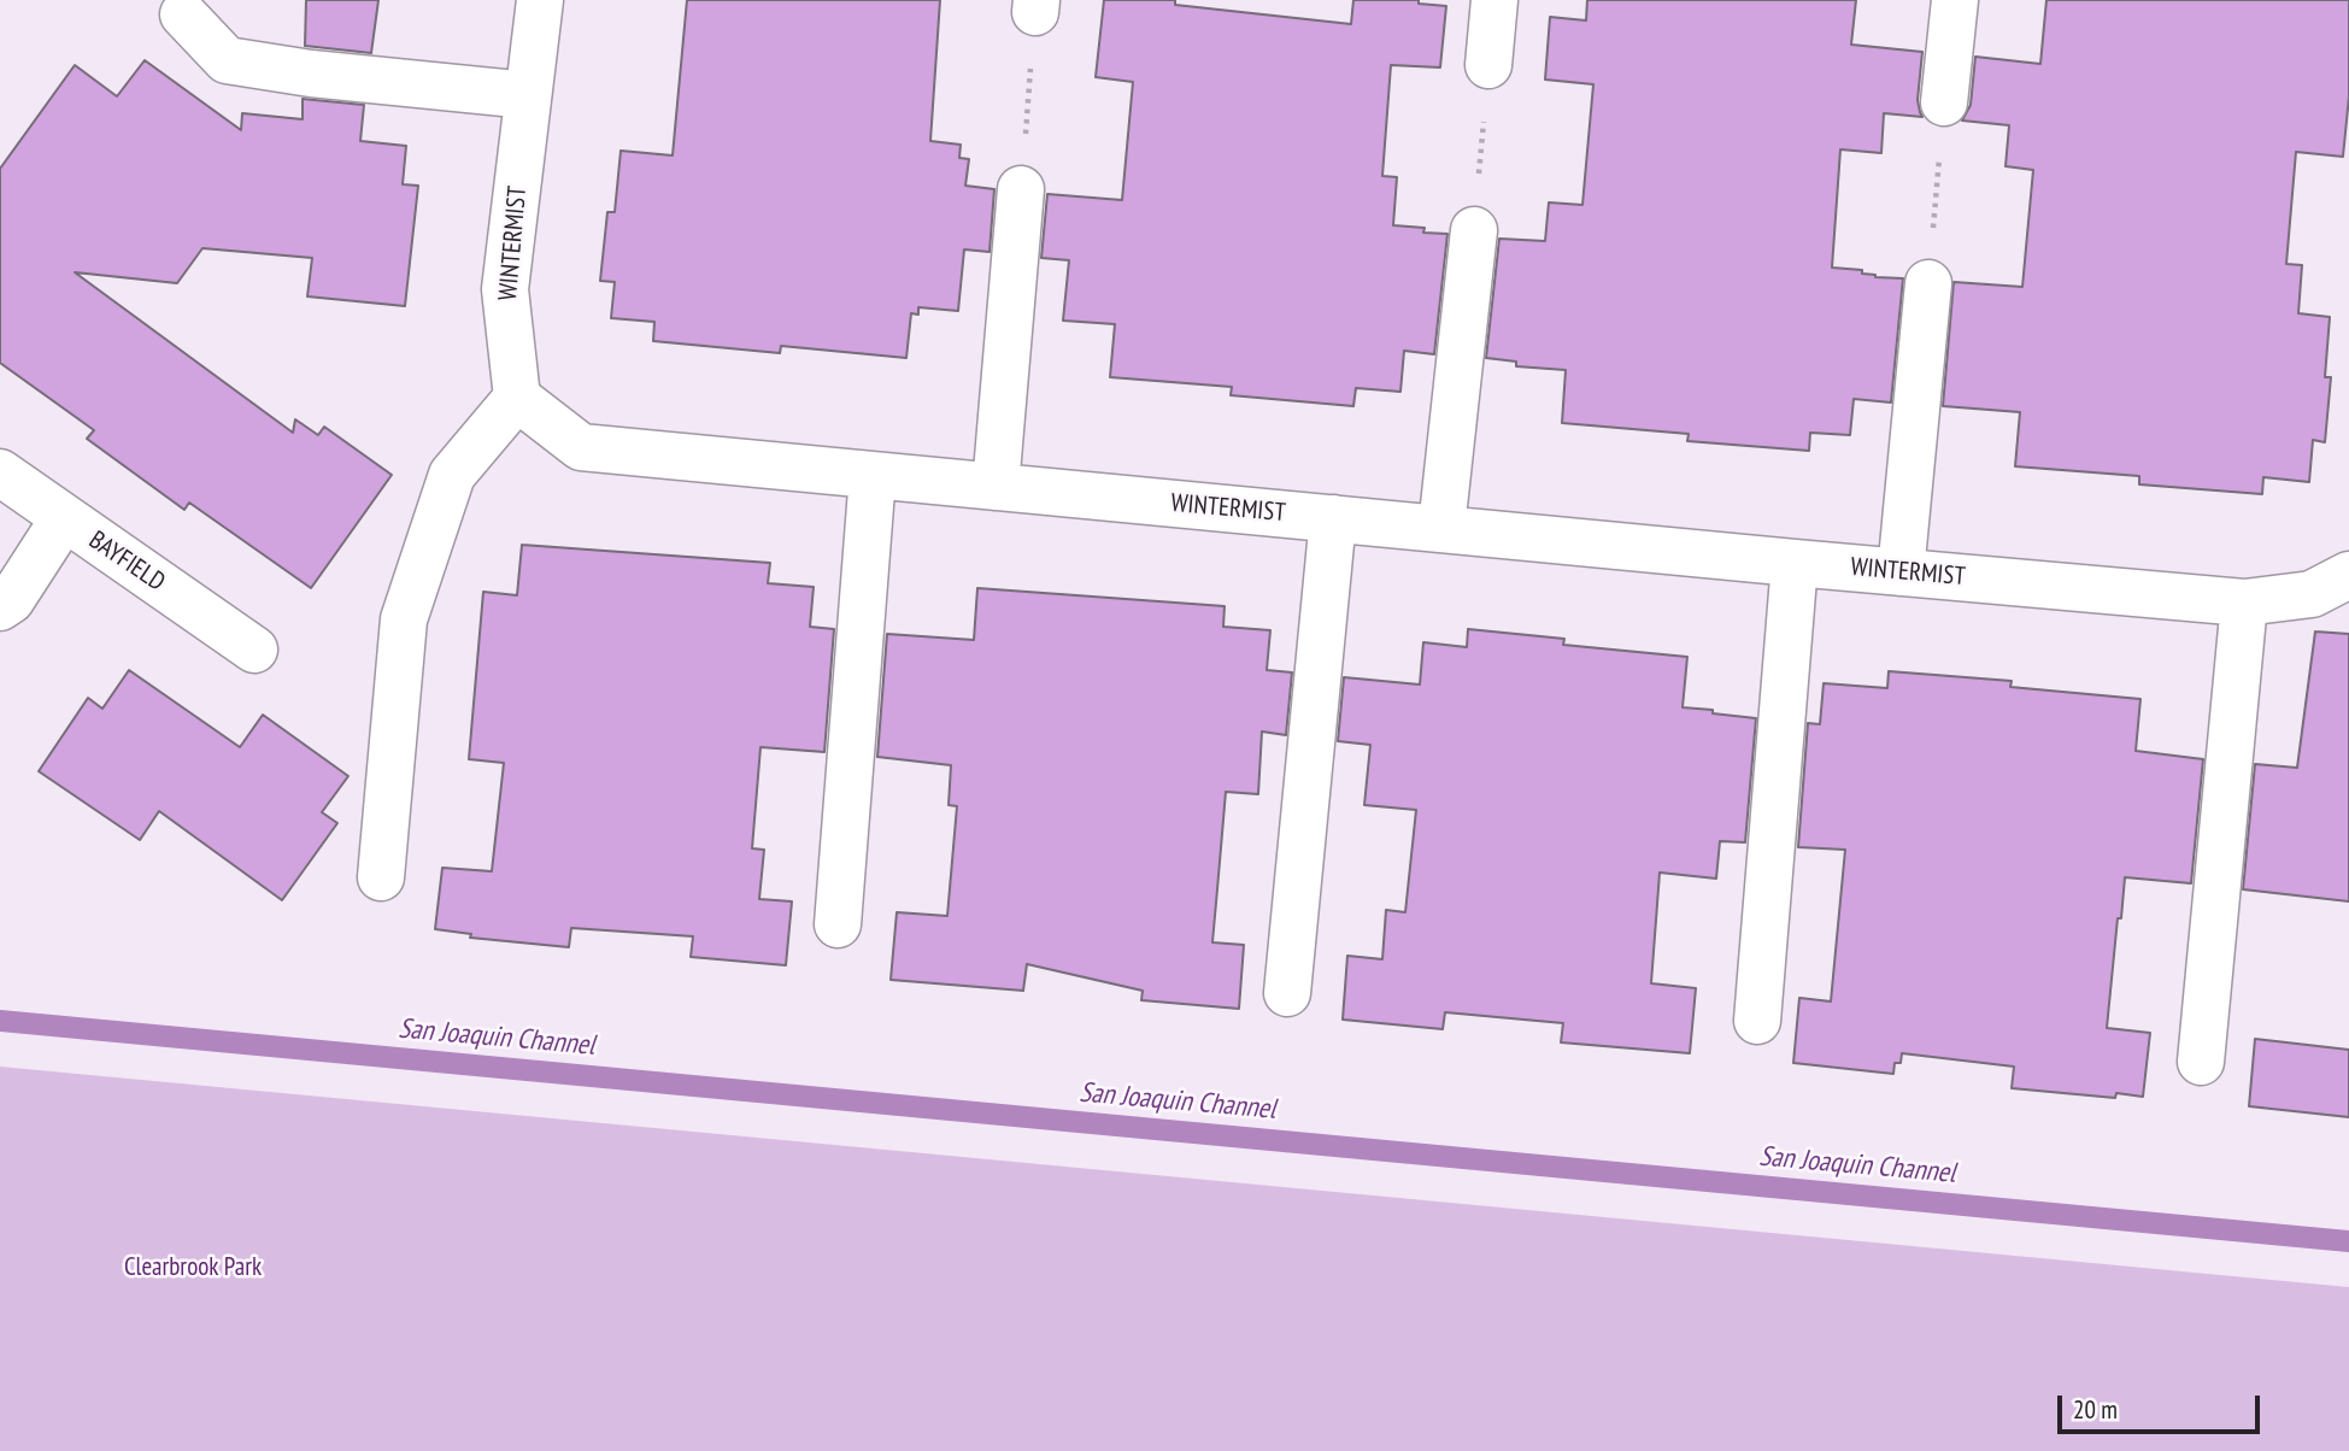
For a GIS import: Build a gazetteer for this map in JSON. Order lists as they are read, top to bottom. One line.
{"streets":{"street":["WINTERMIST","BAYFIELD"]},"water":["San Joaquin Channel"],"parks":["Clearbrook Park"],"scale_bar":"20 m"}
